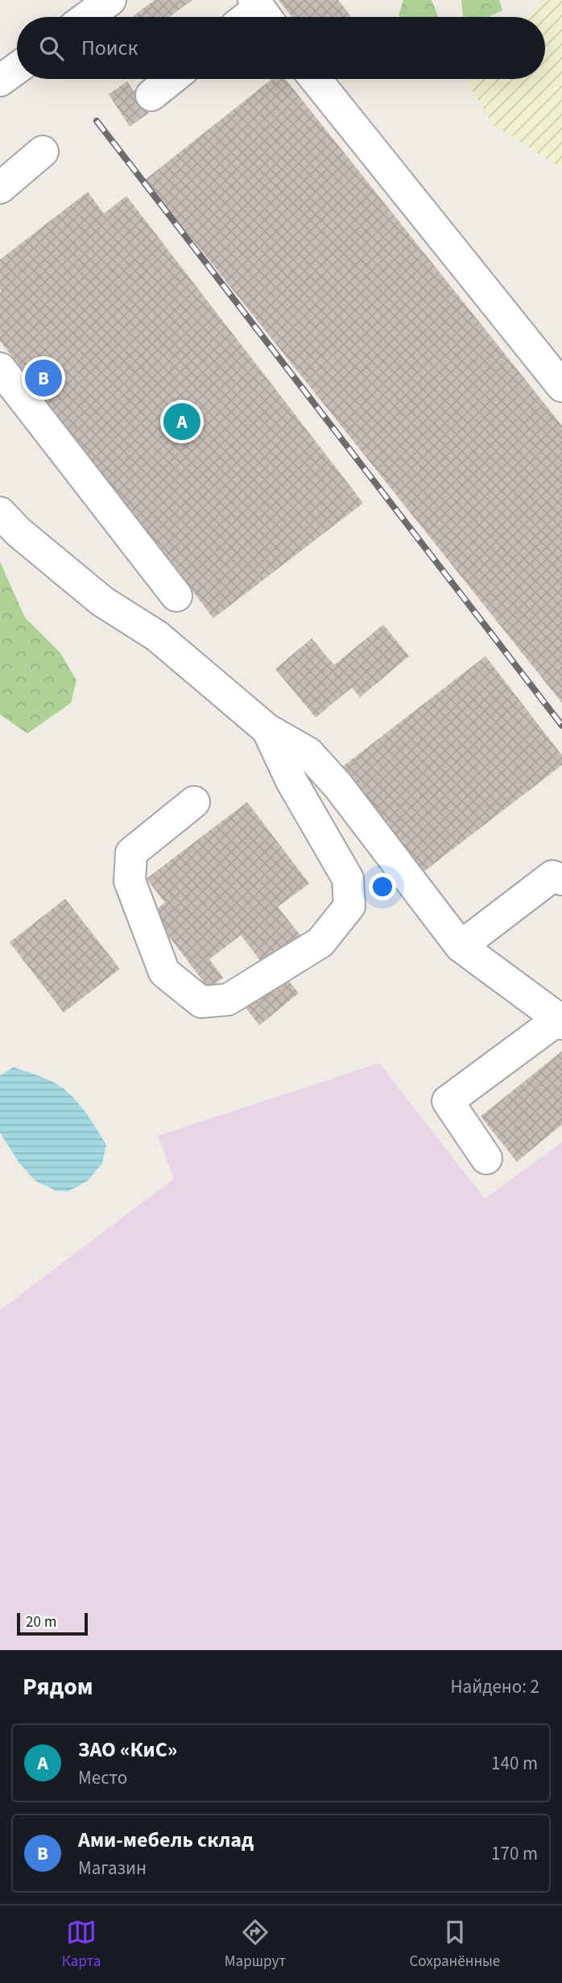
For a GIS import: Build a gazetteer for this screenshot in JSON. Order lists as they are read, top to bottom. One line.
{"scale_bar":"20 m","page":{"search":"Поиск","pins":["B","A"],"scale":"20 m","heading":["Рядом","Найдено: 2"],"list":[{"mark":"A","name":"ЗАО «КиС»","note":"Место","value":"140 m"},{"mark":"B","name":"Ами-мебель склад","note":"Магазин","value":"170 m"}],"nav":["Карта","Маршрут","Сохранённые"]}}
